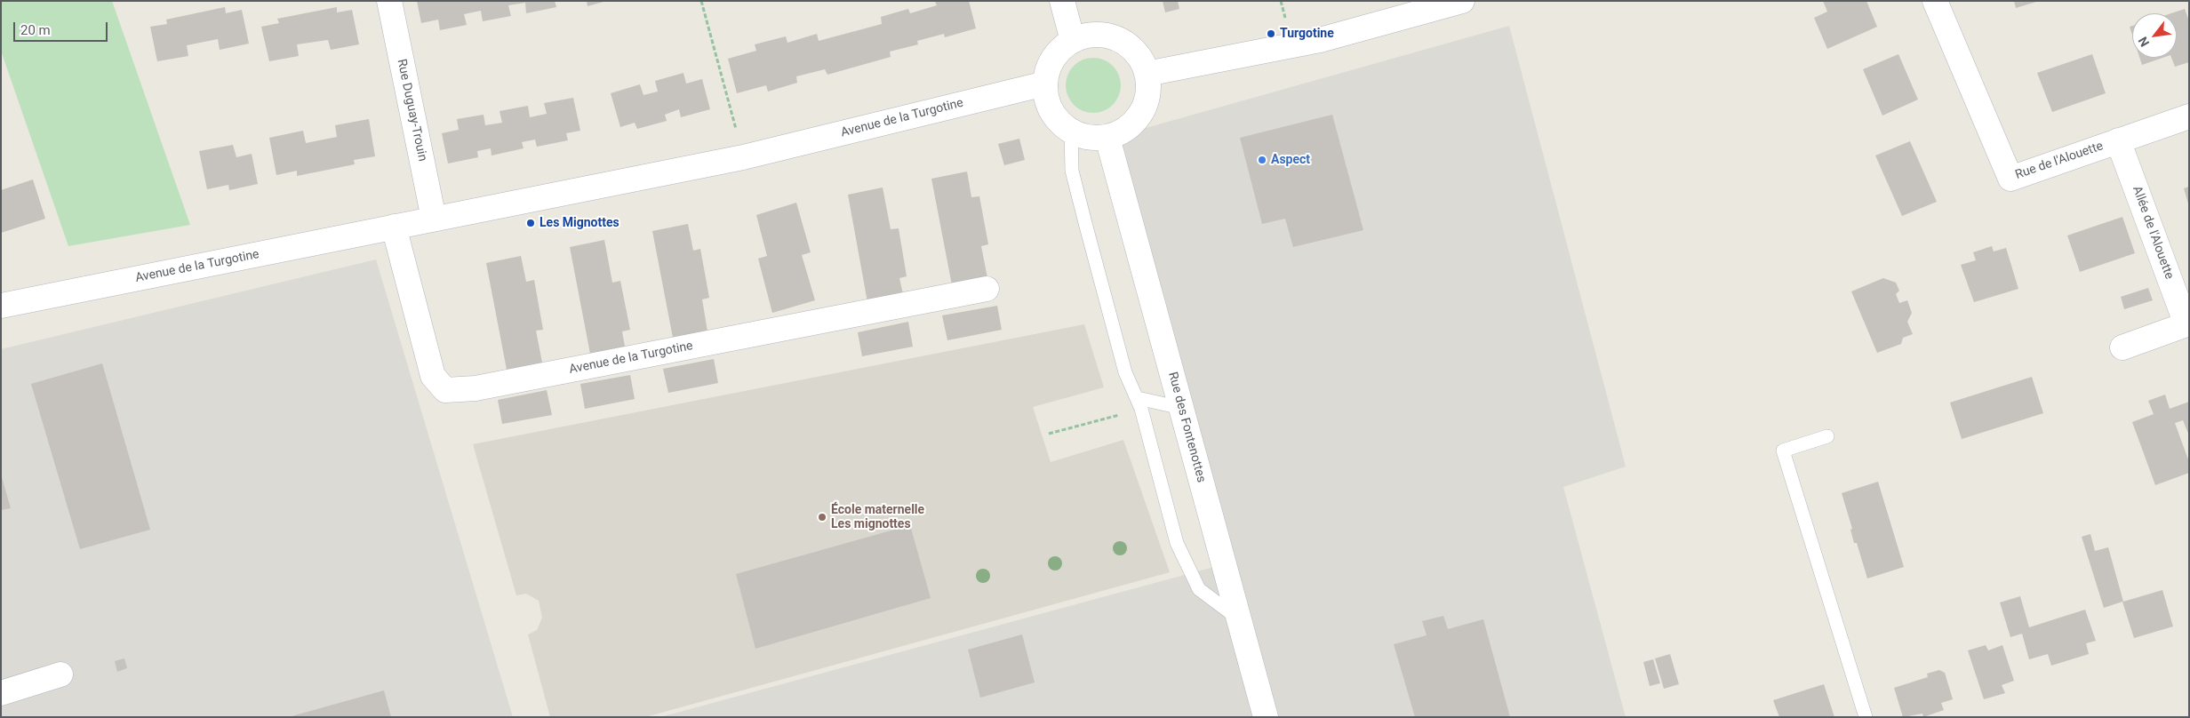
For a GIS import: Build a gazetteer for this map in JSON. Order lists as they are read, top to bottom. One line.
{"streets":{"street":["Rue Duguay-Trouin","Avenue de la Turgotine","Rue de l'Alouette","Allée de l'Alouette","Rue des Fontenottes"]},"crossings":[["Rue Duguay-Trouin","Avenue de la Turgotine"],["Avenue de la Turgotine","Rue des Fontenottes"],["Rue de l'Alouette","Allée de l'Alouette"]],"places":["Turgotine","Aspect","Les Mignottes","École maternelle Les mignottes"],"scale_bar":"20 m","north":"bottom left"}
